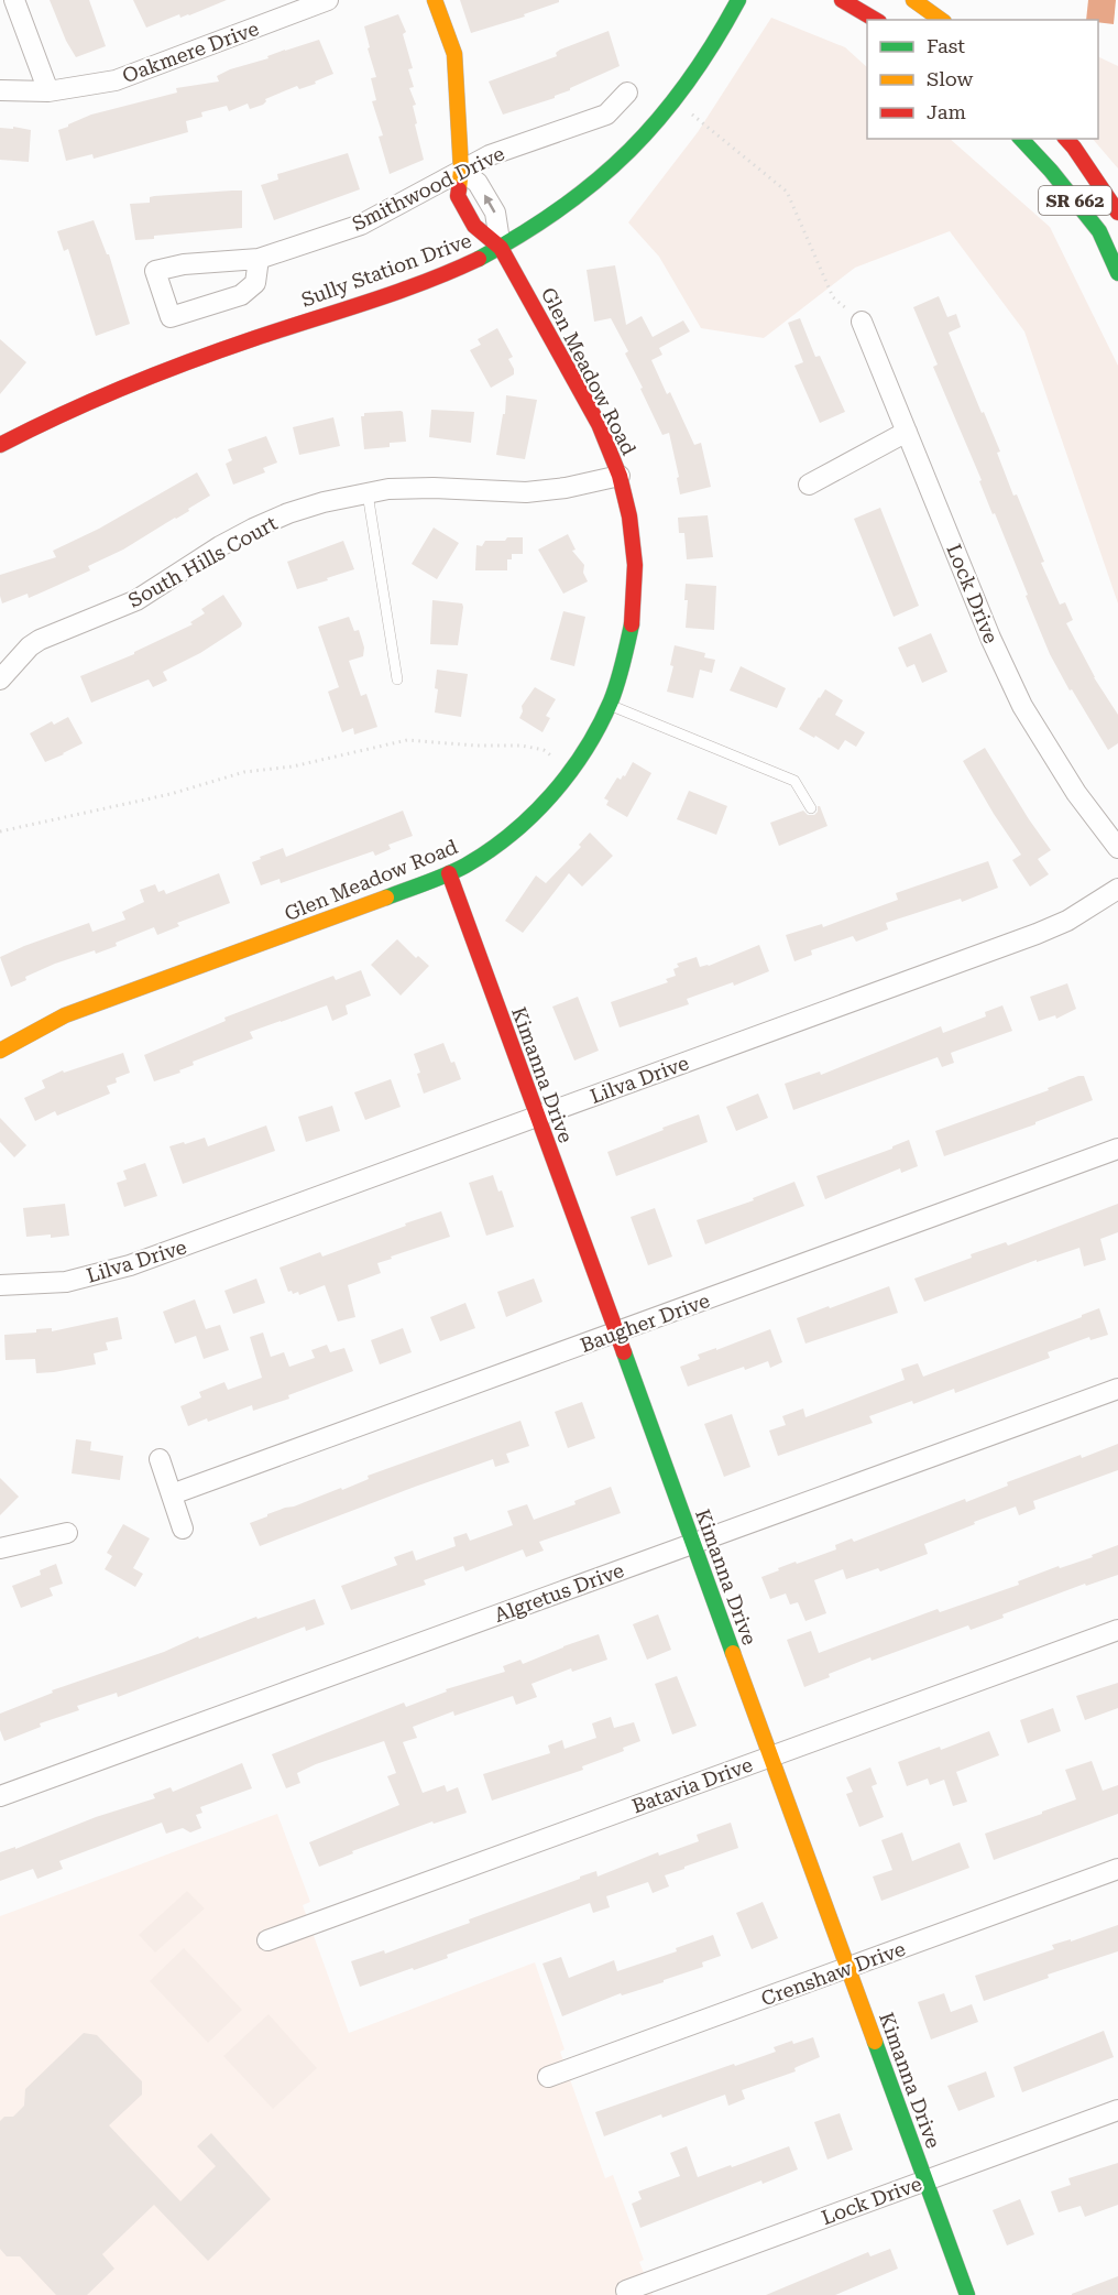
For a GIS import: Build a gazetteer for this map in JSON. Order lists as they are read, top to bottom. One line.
{"streets":{"street":["Oakmere Drive","Smithwood Drive","SR 662","Sully Station Drive","Glen Meadow Road","South Hills Court","Lock Drive","Kimanna Drive","Lilva Drive","Baugher Drive","Algretus Drive","Batavia Drive","Crenshaw Drive"]},"crossings":[["Sully Station Drive","Glen Meadow Road"],["Glen Meadow Road","South Hills Court"],["Glen Meadow Road","Kimanna Drive"],["Lock Drive","Kimanna Drive"],["Kimanna Drive","Lilva Drive"],["Kimanna Drive","Baugher Drive"],["Kimanna Drive","Algretus Drive"],["Kimanna Drive","Batavia Drive"],["Kimanna Drive","Crenshaw Drive"]],"legend":["Fast","Slow","Jam"]}
